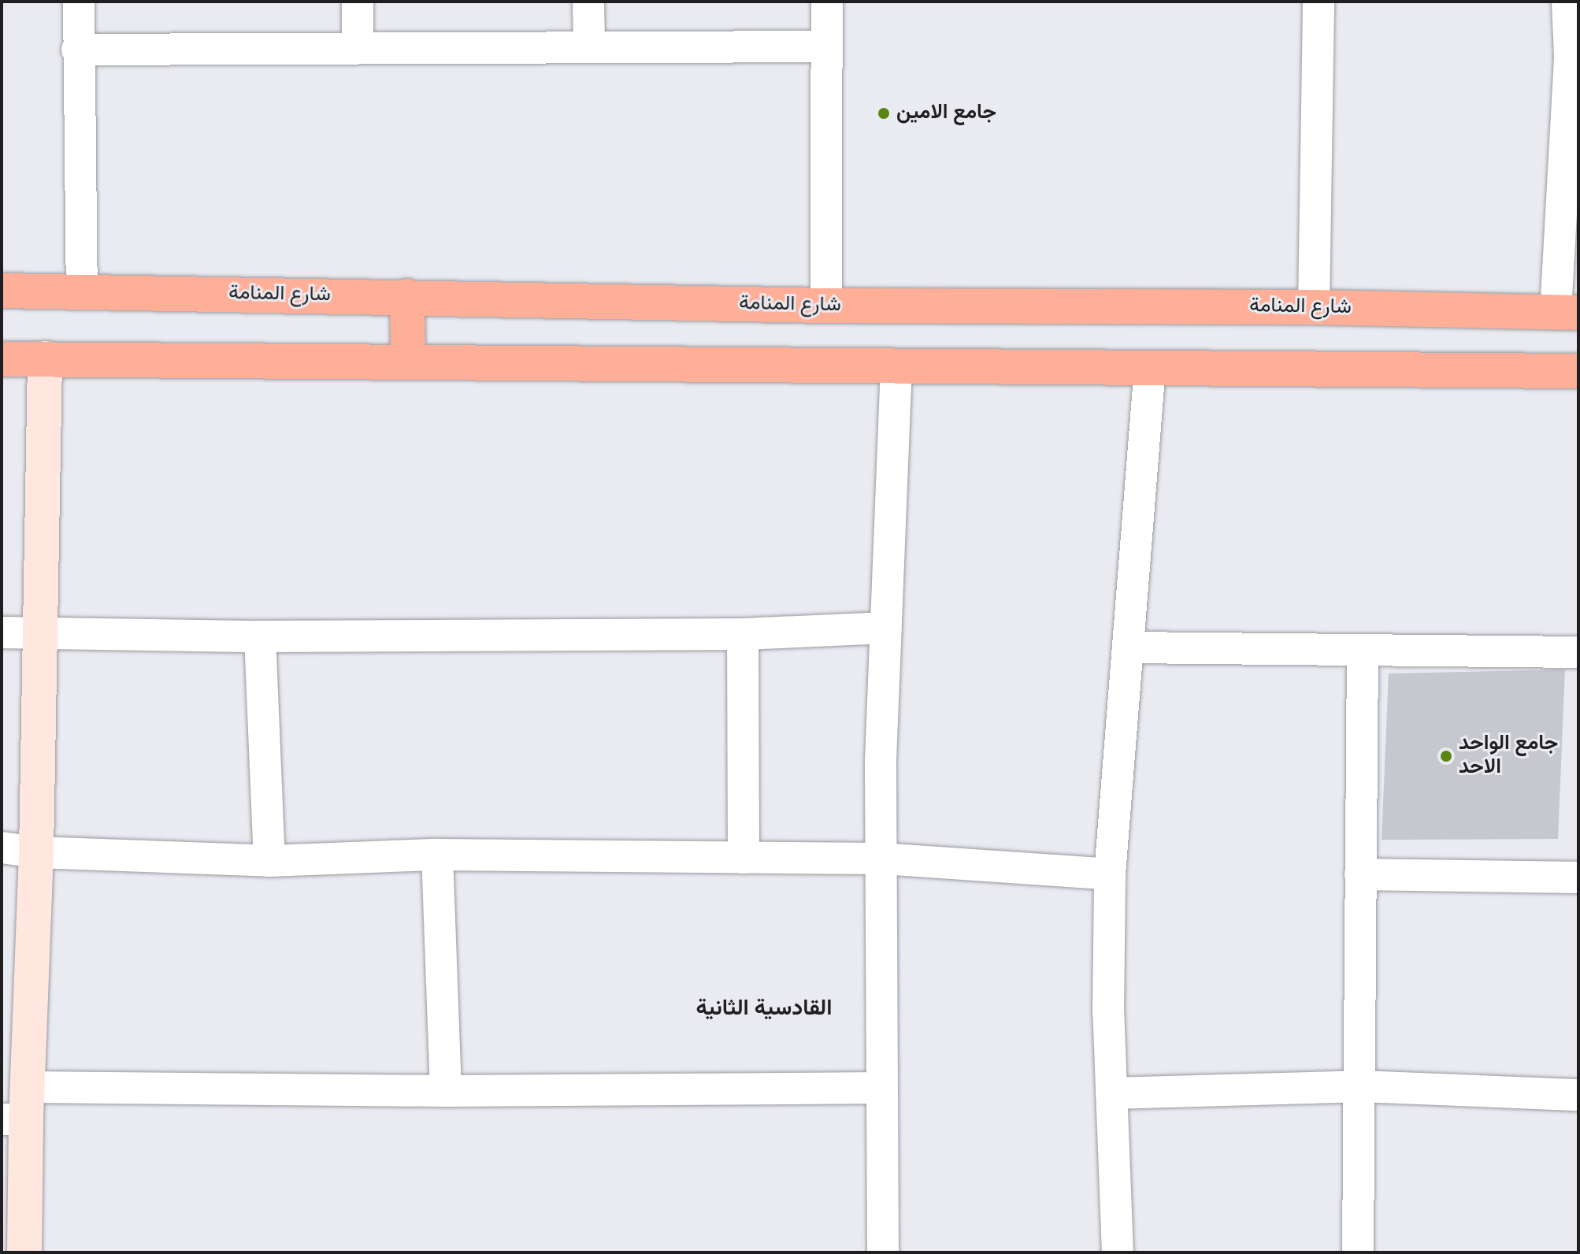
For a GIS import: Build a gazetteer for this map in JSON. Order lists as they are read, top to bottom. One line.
{"streets":{"highway":["شارع المنامة"]},"districts":["القادسية الثانية"],"places":["جامع الامين","جامع الواحد الاحد"]}
